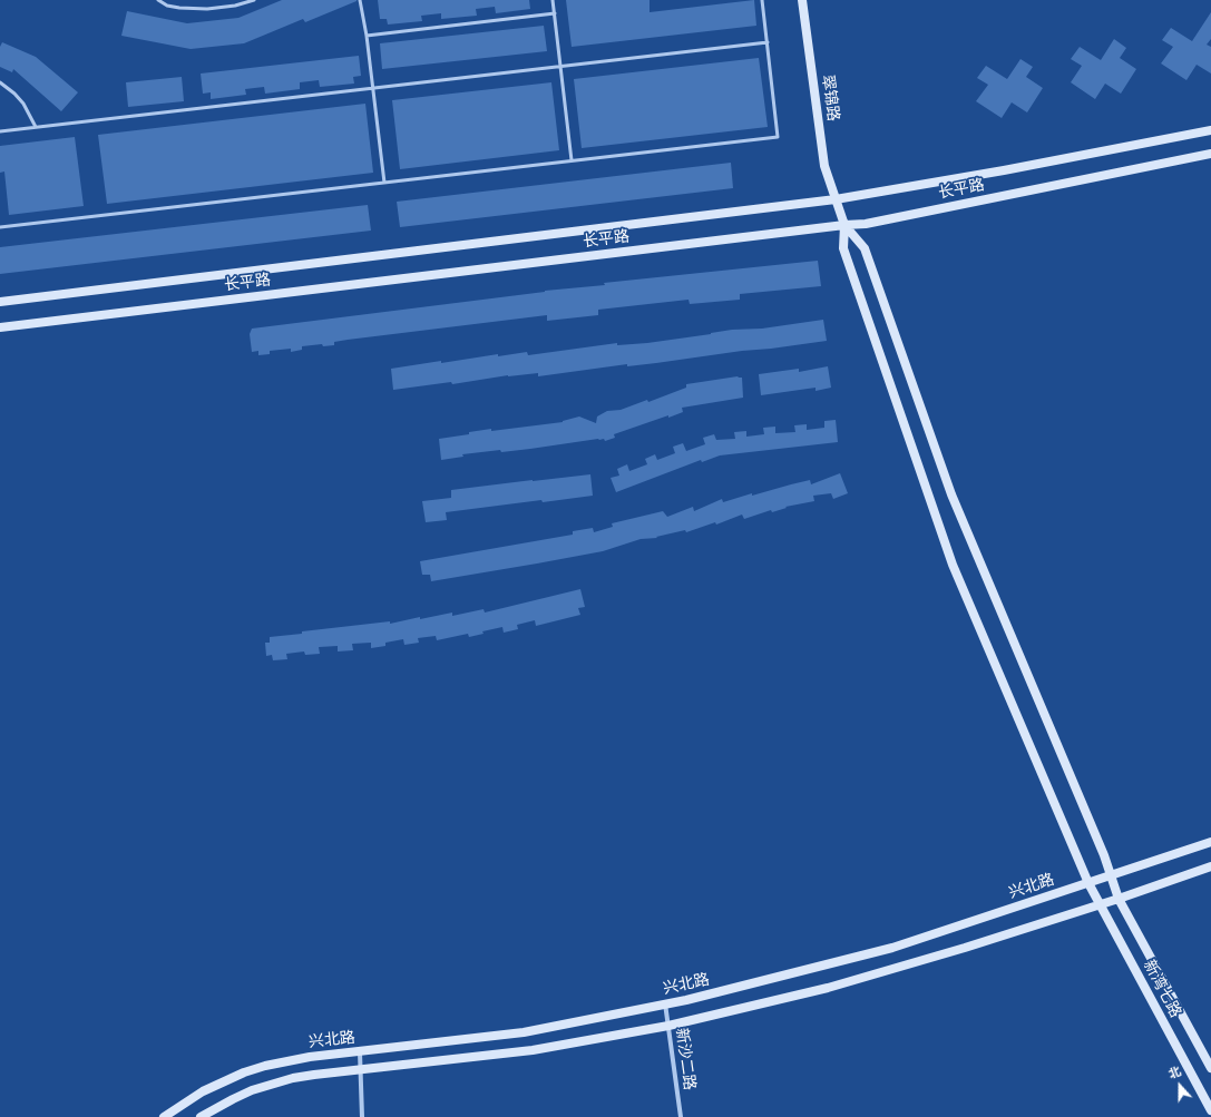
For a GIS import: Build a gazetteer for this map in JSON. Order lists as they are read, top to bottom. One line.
{"streets":{"street":["翠锦路","长平路","兴北路","新湾七路","新沙二路"]},"crossings":[["翠锦路","长平路"],["翠锦路","新湾七路"],["长平路","新湾七路"],["兴北路","新湾七路"],["兴北路","新沙二路"]],"north":"top"}
